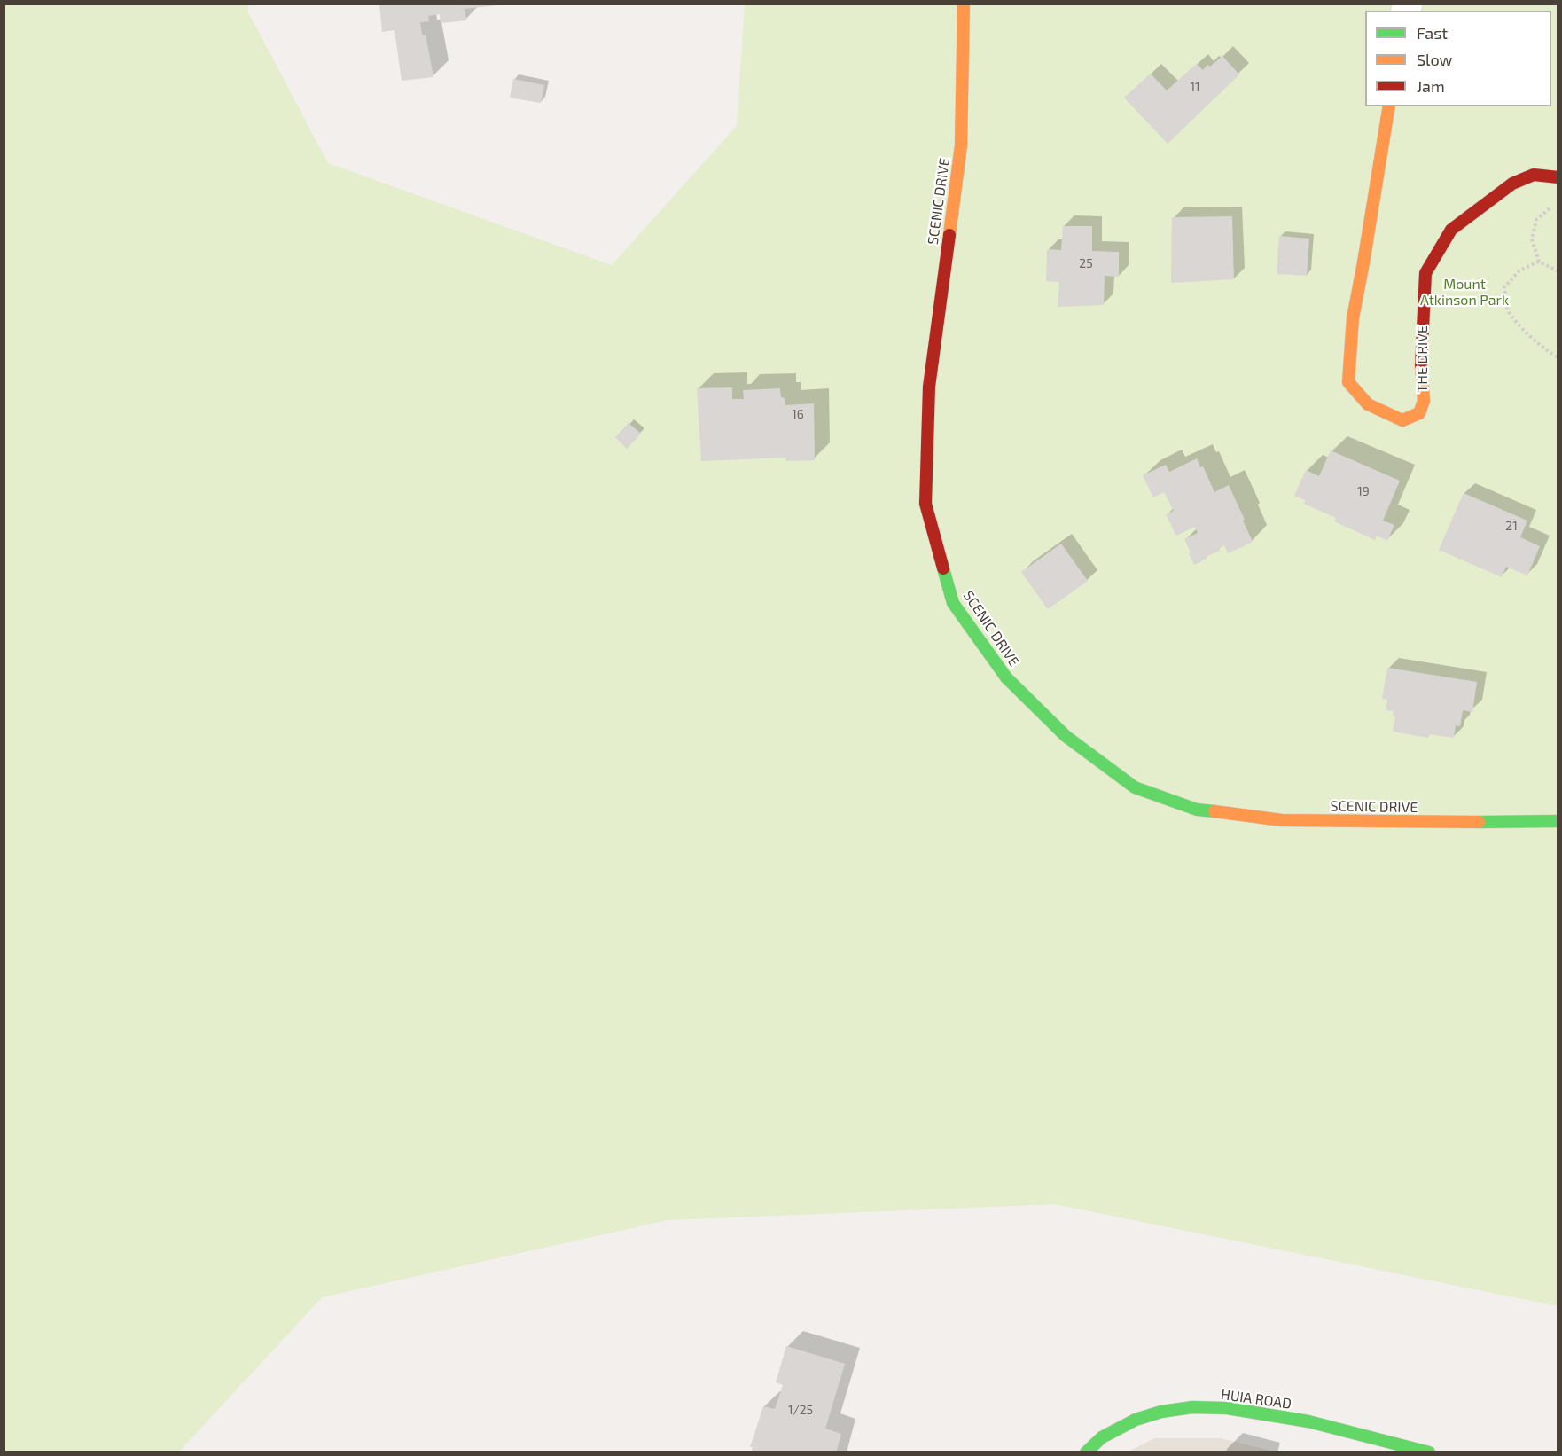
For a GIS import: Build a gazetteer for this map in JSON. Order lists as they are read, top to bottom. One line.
{"streets":{"street":["SCENIC DRIVE","THE DRIVE","HUIA ROAD"]},"parks":["Mount Atkinson Park"],"house_numbers":["11","25","16","19","21","1/25"],"legend":["Fast","Slow","Jam"]}
